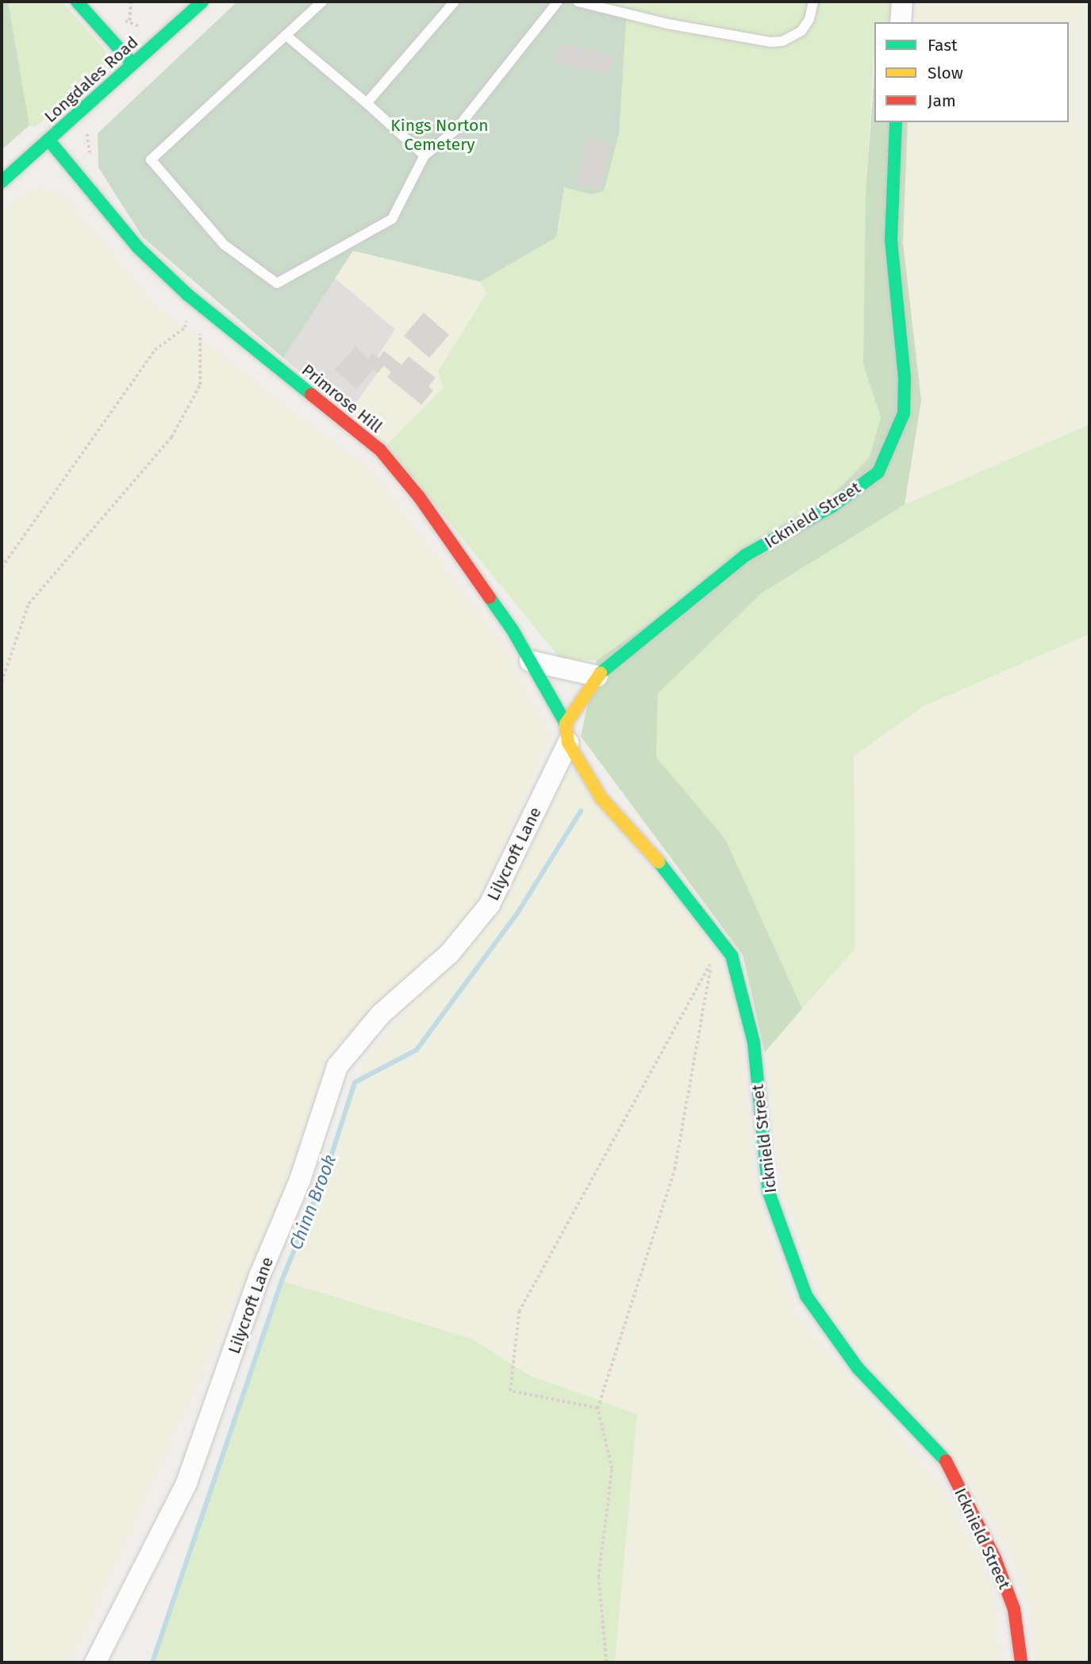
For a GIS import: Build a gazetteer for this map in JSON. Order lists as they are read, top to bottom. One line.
{"streets":{"street":["Longdales Road","Primrose Hill","Icknield Street","Lilycroft Lane"]},"crossings":[["Longdales Road","Primrose Hill"],["Primrose Hill","Icknield Street"],["Primrose Hill","Lilycroft Lane"],["Icknield Street","Lilycroft Lane"]],"water":["Chinn Brook"],"parks":["Kings Norton Cemetery"],"legend":["Fast","Slow","Jam"]}
